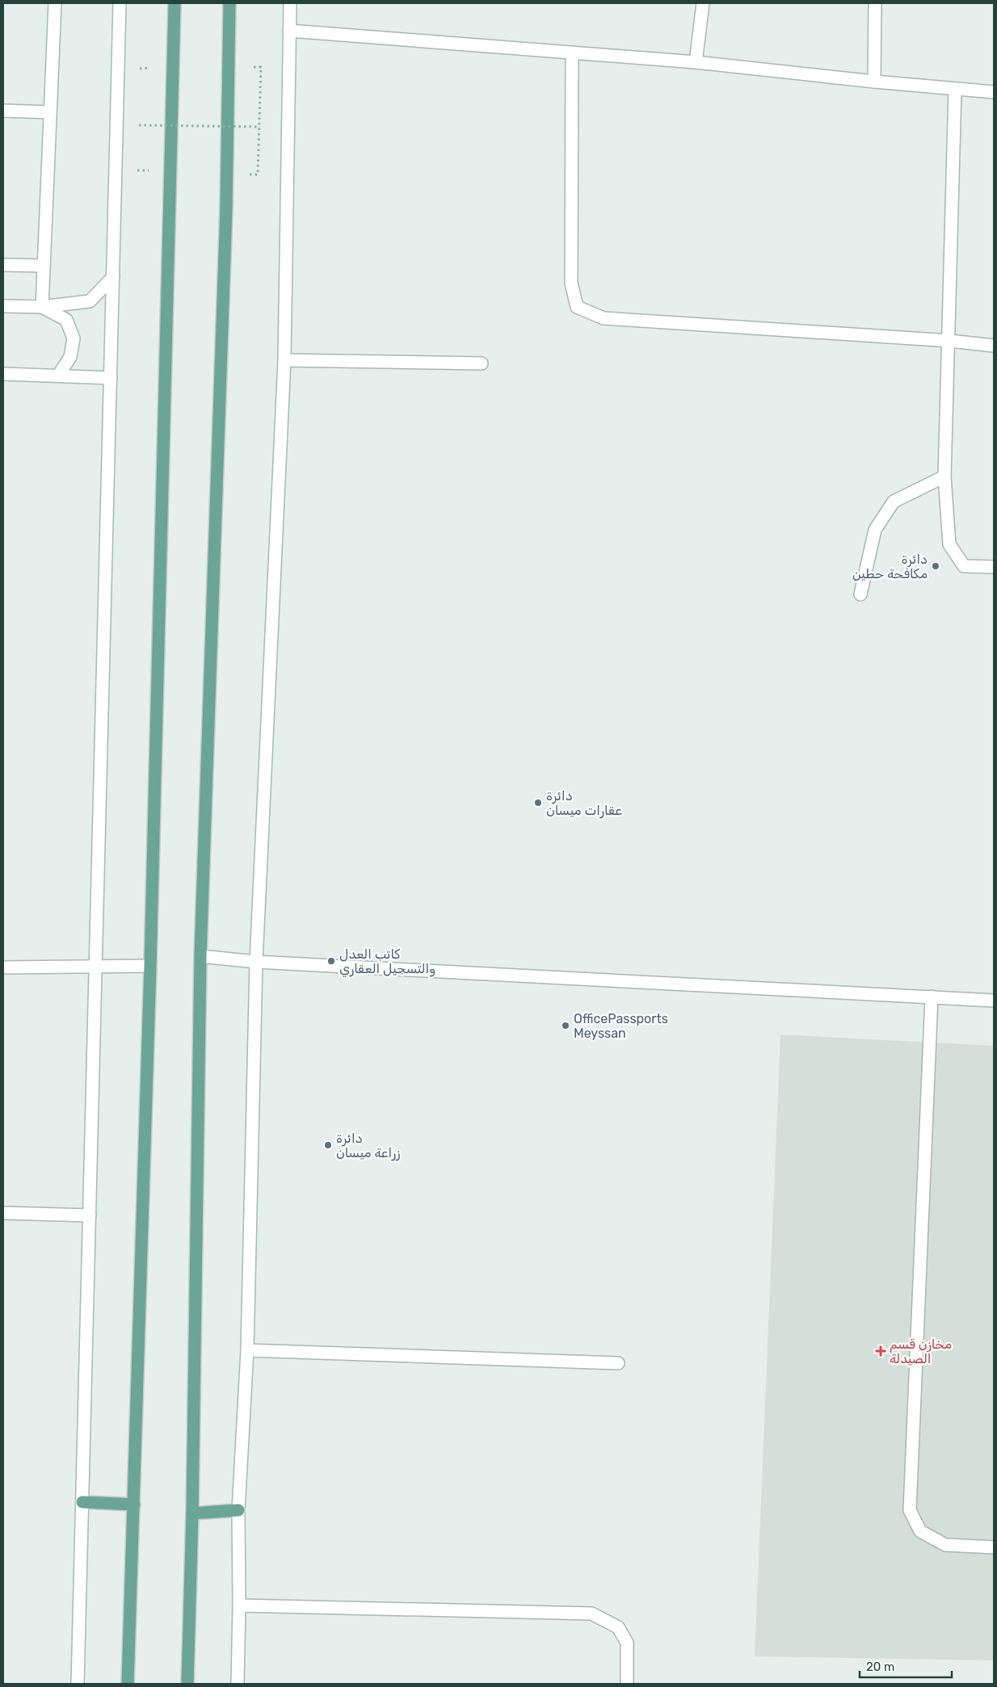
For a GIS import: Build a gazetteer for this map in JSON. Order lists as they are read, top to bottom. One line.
{"places":{"other":["دائرة مكافحة حطين","دائرة عقارات ميسان","كاتب العدل والتسجيل العقاري","OfficePassports Meyssan","دائرة زراعة ميسان"],"health":["مخازن قسم الصيدلة"]},"scale_bar":"20 m"}
